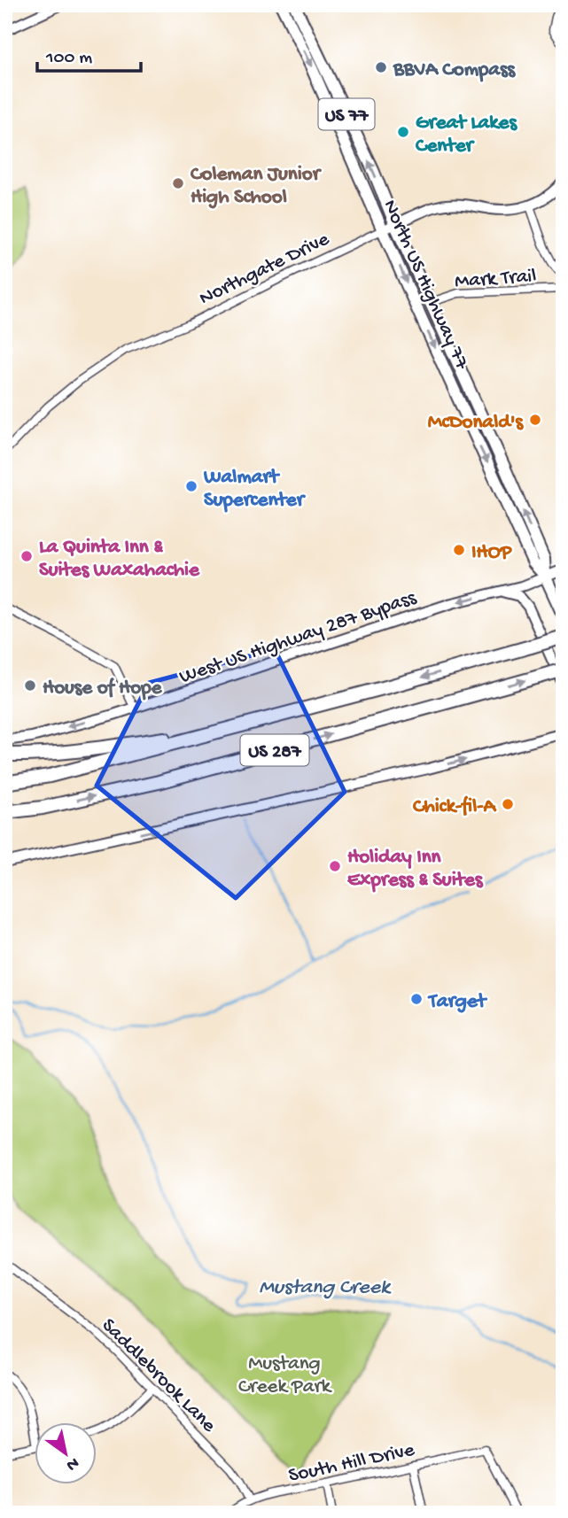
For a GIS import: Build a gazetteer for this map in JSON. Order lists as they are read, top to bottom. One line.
{"streets":{"highway":["US 287"],"main road":["US 77","Northgate Drive","North US Highway 77","West US Highway 287 Bypass"],"street":["Mark Trail","Saddlebrook Lane","South Hill Drive"]},"crossings":[["Northgate Drive","North US Highway 77"],["Mark Trail","North US Highway 77"],["North US Highway 77","West US Highway 287 Bypass"],["Saddlebrook Lane","South Hill Drive"]],"one_way":["West US Highway 287 Bypass"],"water":["Mustang Creek"],"parks":["Mustang Creek Park"],"places":["BBVA Compass","Great Lakes Center","Coleman Junior High School","McDonald's","Walmart Supercenter","IHOP","La Quinta Inn & Suites Waxahachie","House of Hope","Chick-fil-A","Holiday Inn Express & Suites","Target"],"scale_bar":"100 m","north":"bottom right"}
